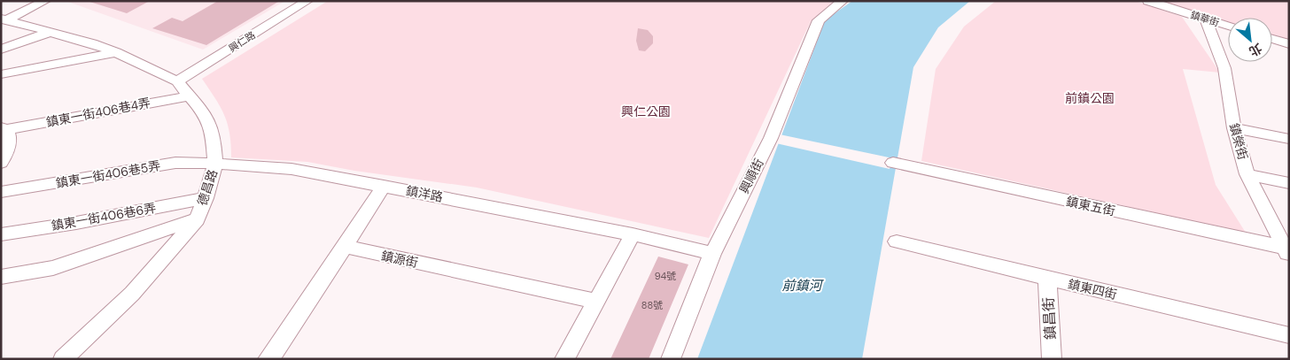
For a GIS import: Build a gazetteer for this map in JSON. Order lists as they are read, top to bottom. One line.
{"streets":{"street":["鎮華街","興仁路","鎮東一街406巷4弄","鎮榮街","鎮東一街406巷5弄","興順街","德昌路","鎮洋路","鎮東五街","鎮東一街406巷6弄","鎮源街","鎮東四街","鎮昌街"]},"crossings":[["鎮華街","鎮榮街"],["興仁路","德昌路"],["鎮東一街406巷4弄","德昌路"],["鎮榮街","鎮東五街"],["鎮東一街406巷5弄","德昌路"],["鎮東一街406巷5弄","鎮洋路"],["興順街","鎮洋路"],["德昌路","鎮洋路"],["德昌路","鎮東一街406巷6弄"],["鎮東四街","鎮昌街"]],"water":["前鎮河"],"parks":["前鎮公園","興仁公園"],"house_numbers":["94號","88號"],"north":"bottom right"}
